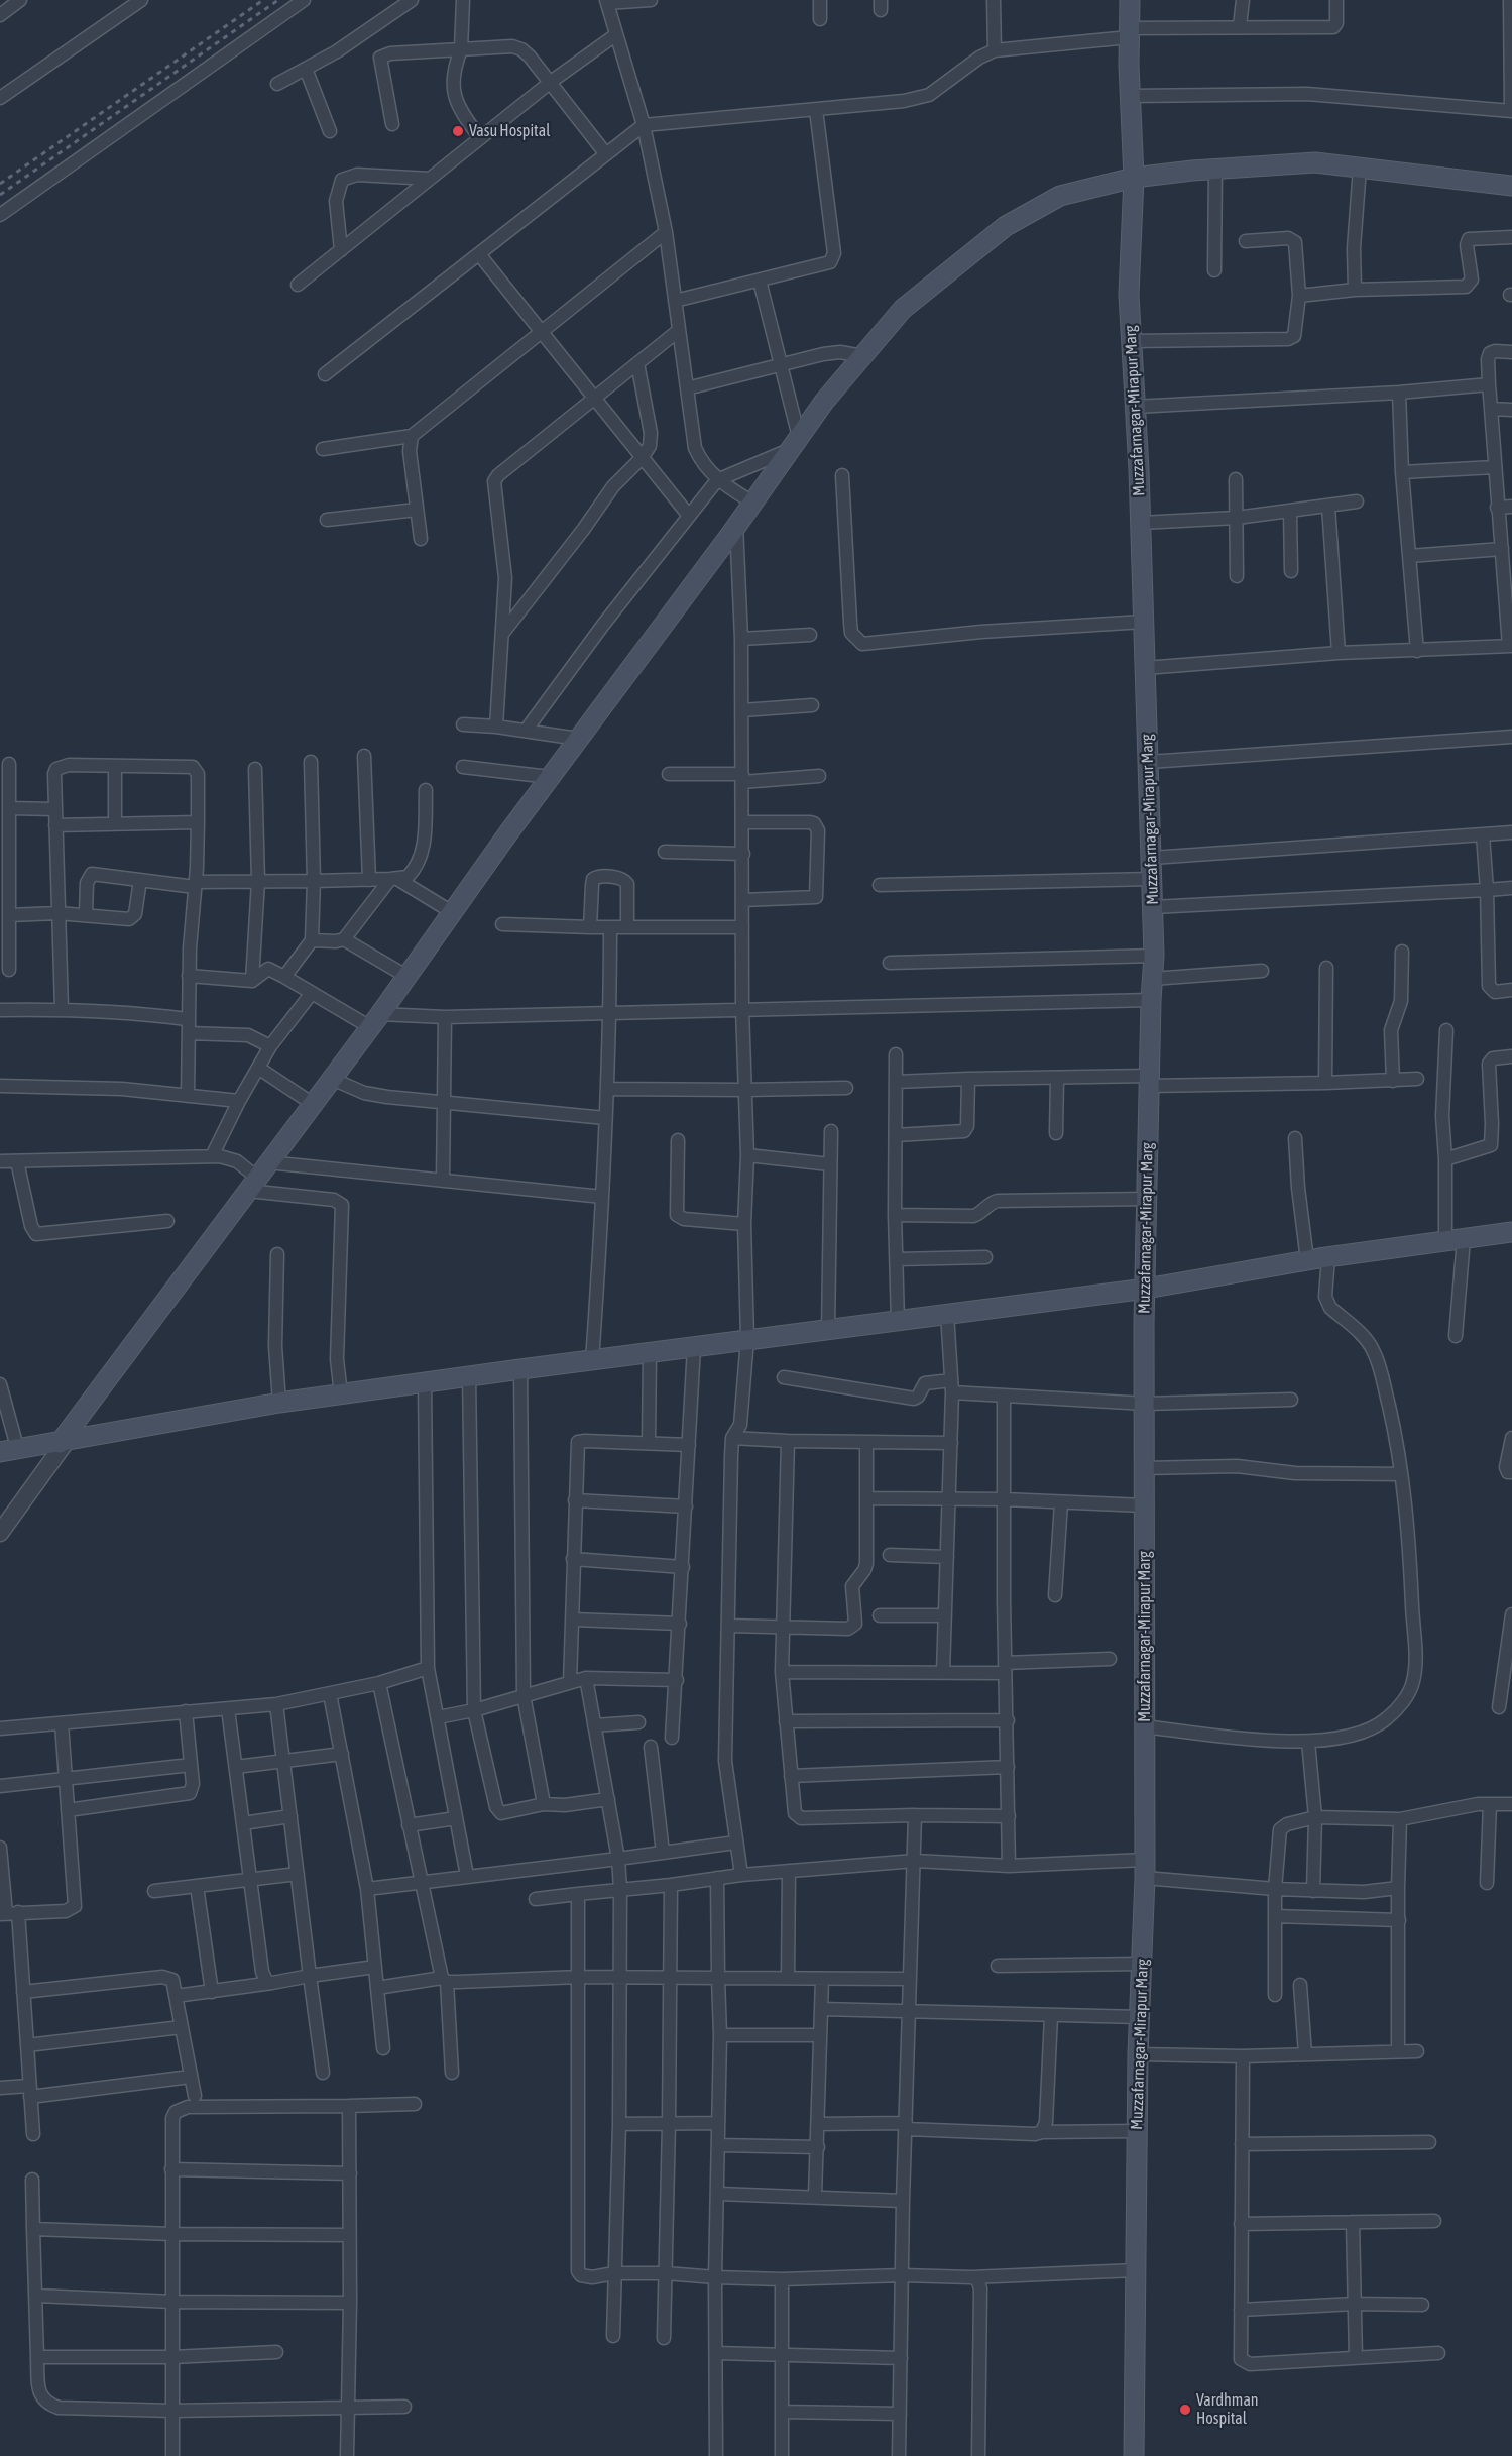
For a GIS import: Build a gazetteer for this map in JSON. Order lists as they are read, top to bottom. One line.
{"streets":{"main road":["Muzzafarnagar-Mirapur Marg"]},"places":["Vasu Hospital","Vardhman Hospital"]}
